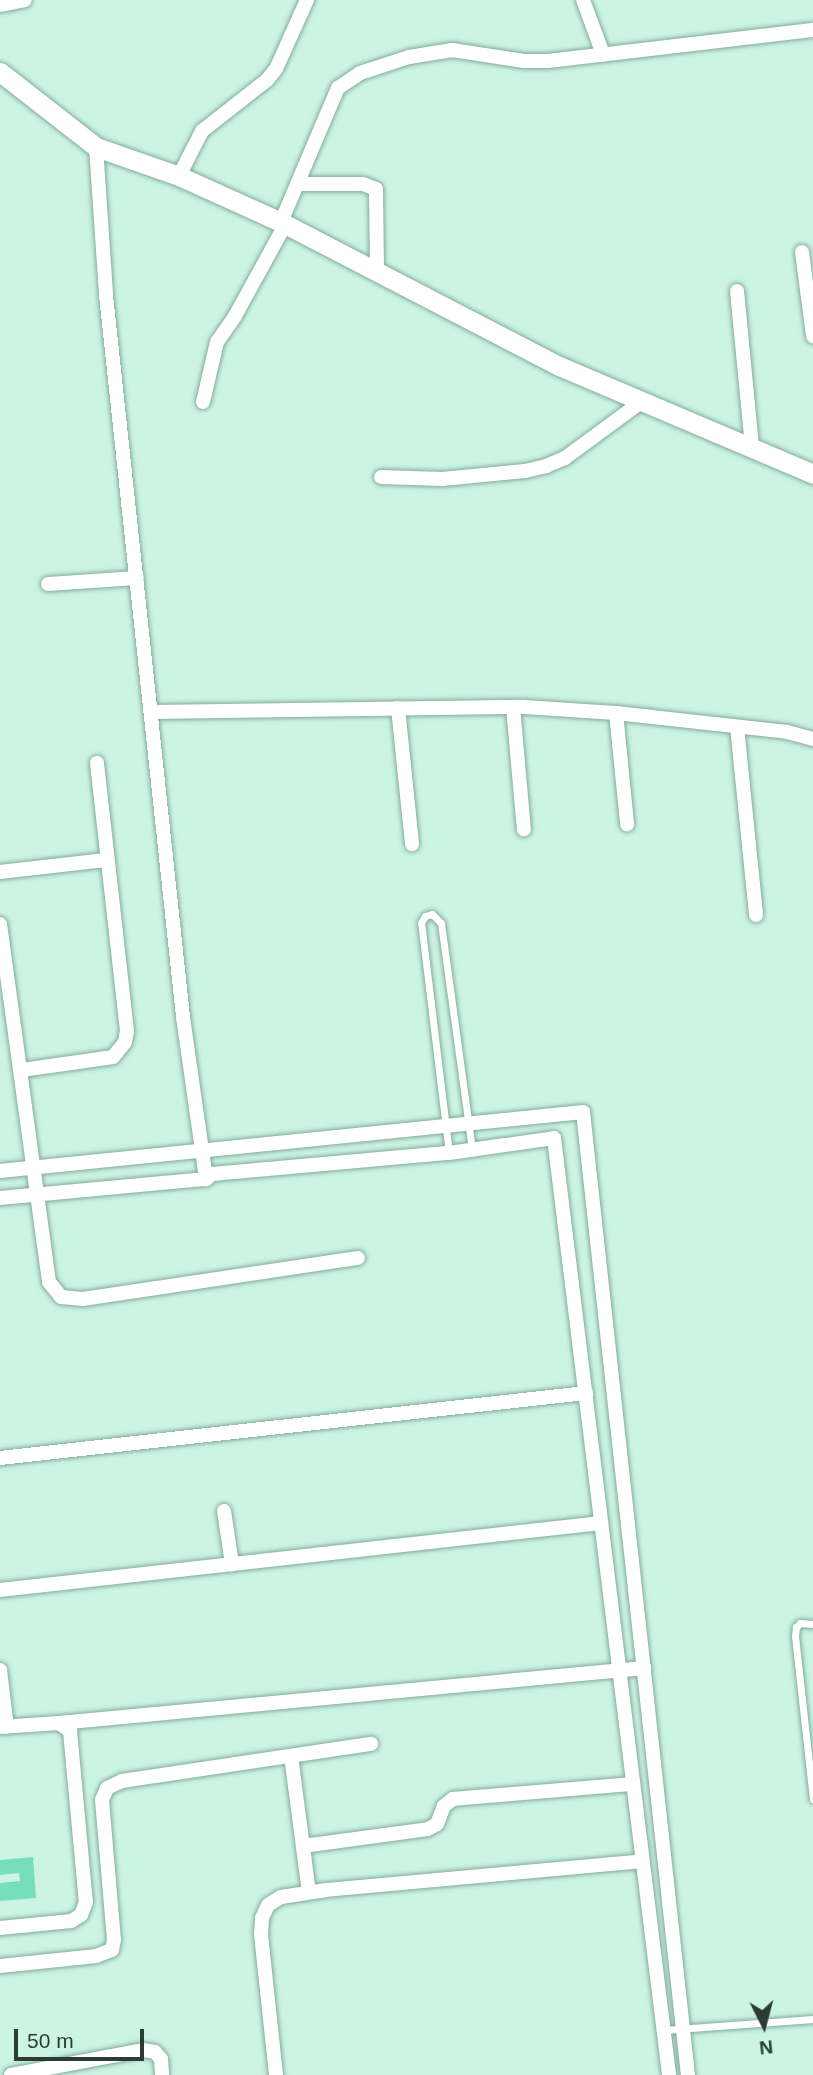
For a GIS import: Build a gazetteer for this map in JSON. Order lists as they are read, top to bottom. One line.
{"scale_bar":"50 m","north":"bottom"}
